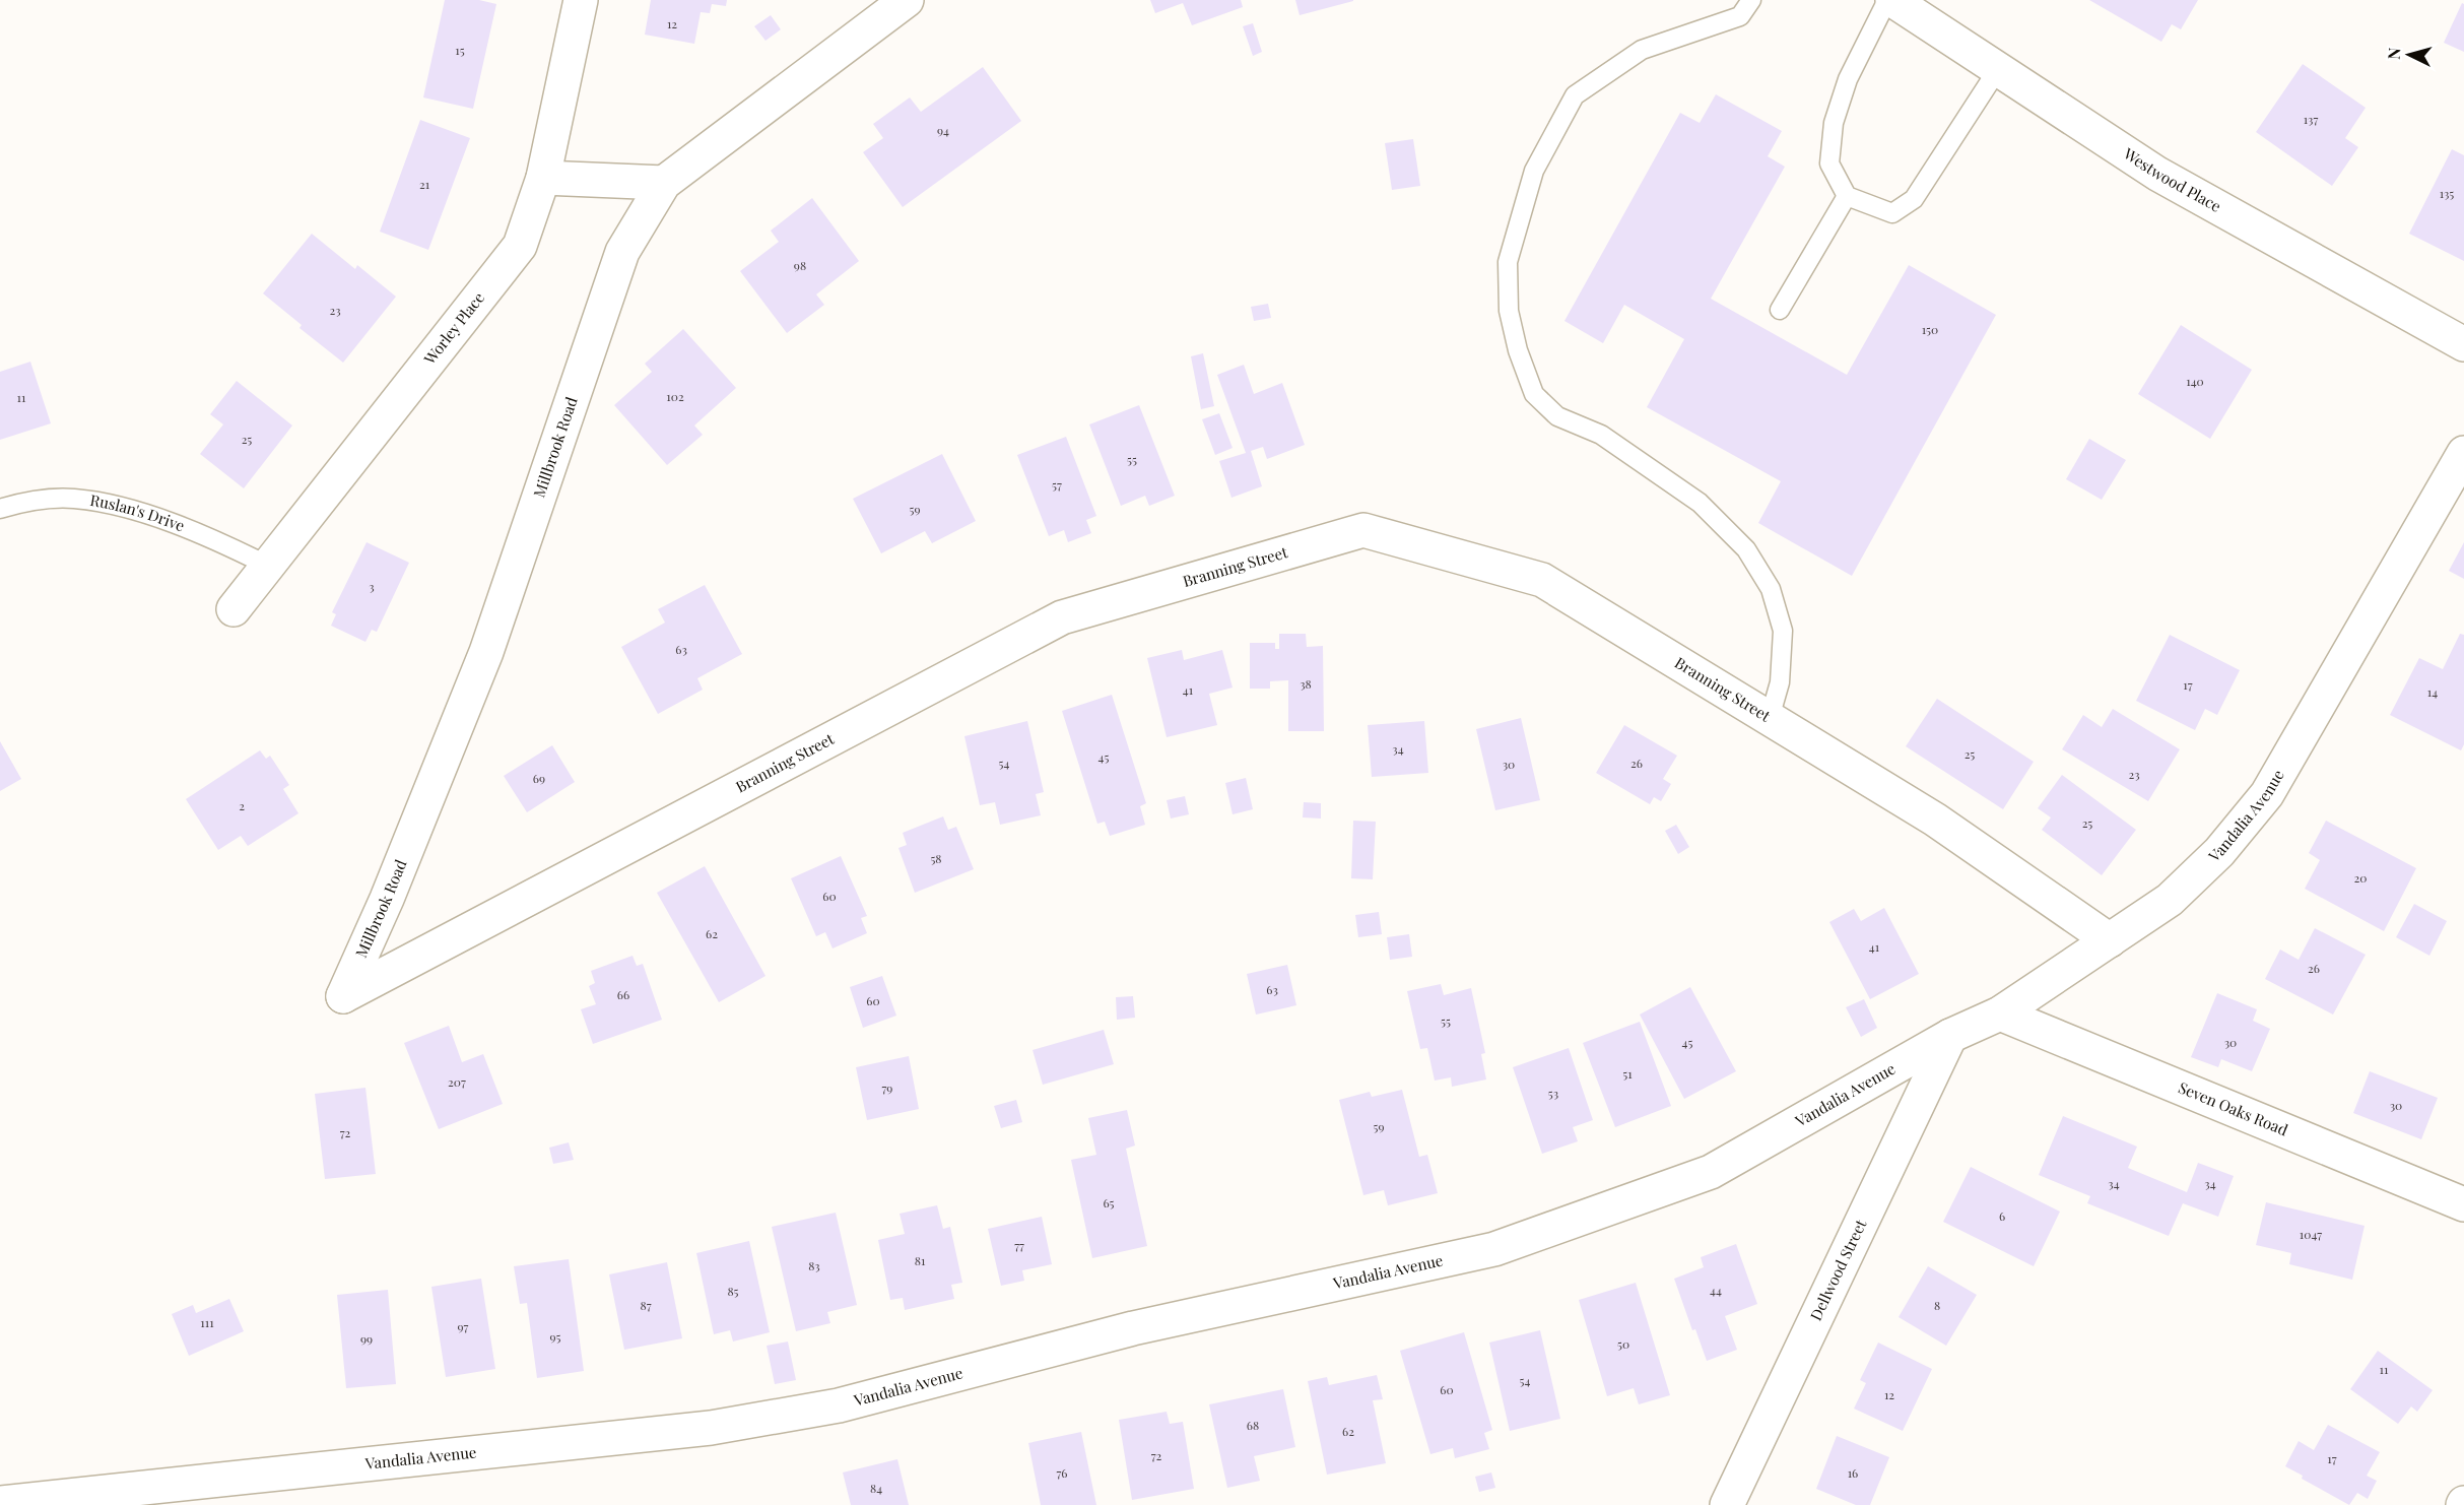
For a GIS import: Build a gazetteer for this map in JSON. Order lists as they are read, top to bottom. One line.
{"streets":{"street":["Westwood Place","Worley Place","Millbrook Road","Branning Street","Vandalia Avenue","Seven Oaks Road","Dellwood Street"],"lane":["Ruslan's Drive"]},"crossings":[["Worley Place","Ruslan's Drive"],["Millbrook Road","Branning Street"],["Branning Street","Vandalia Avenue"],["Vandalia Avenue","Seven Oaks Road"],["Vandalia Avenue","Dellwood Street"]],"house_numbers":["12","15","137","94","21","135","98","23","150","140","102","11","25","55","57","59","3","63","38","17","41","14","34","25","45","54","26","30","23","69","2","25","58","20","60","62","41","26","63","66","60","55","45","30","51","207","79","53","30","59","72","34","34","65","6","1047","77","81","83","44","85","87","8","111","97","95","99","50","11","54","60","12","68","62","72","17","76","16","84"],"north":"left"}
